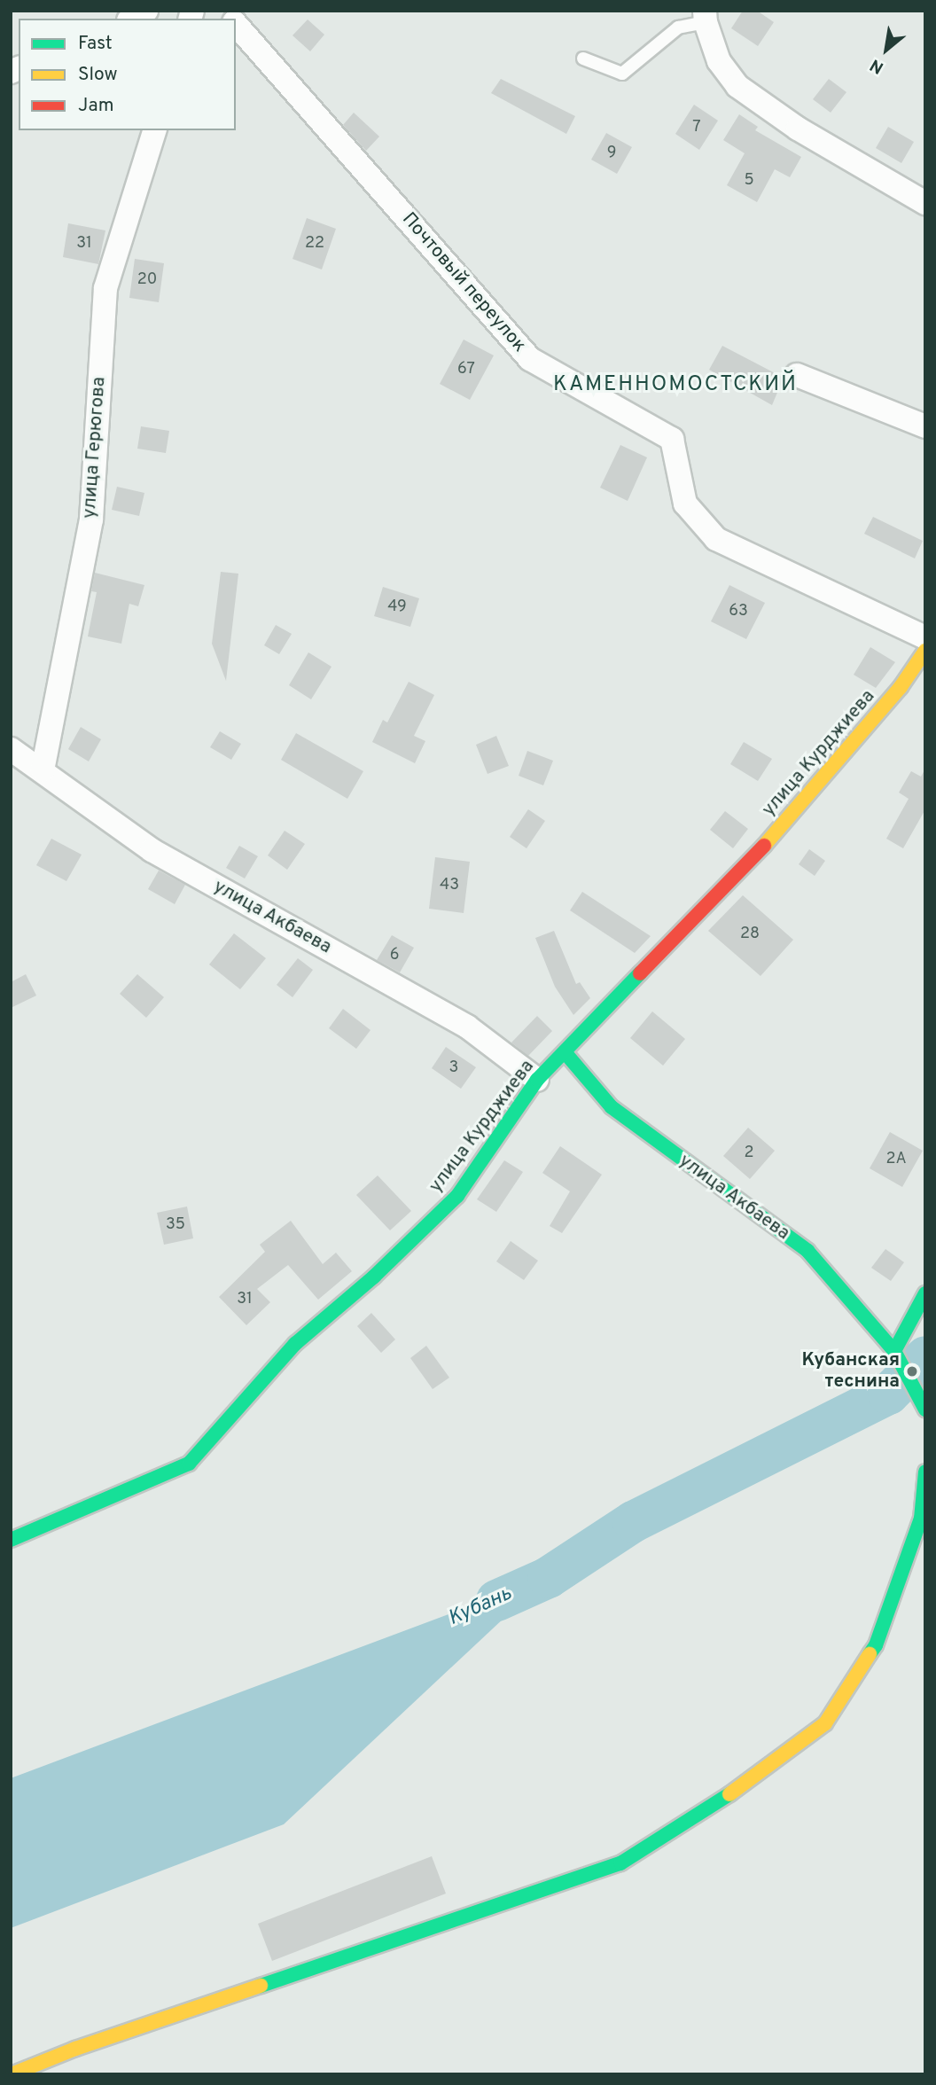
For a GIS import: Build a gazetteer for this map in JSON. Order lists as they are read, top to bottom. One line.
{"streets":{"street":["Почтовый переулок","улица Герюгова","улица Курджиева","улица Акбаева"]},"crossings":[["улица Герюгова","улица Акбаева"],["улица Курджиева","улица Акбаева"]],"districts":["КАМЕННОМОСТСКИЙ"],"water":["Кубань"],"places":["Кубанская теснина"],"house_numbers":["7","9","5","31","22","20","67","49","63","43","28","6","3","2","2А","35","31"],"legend":["Fast","Slow","Jam"],"north":"bottom left"}
